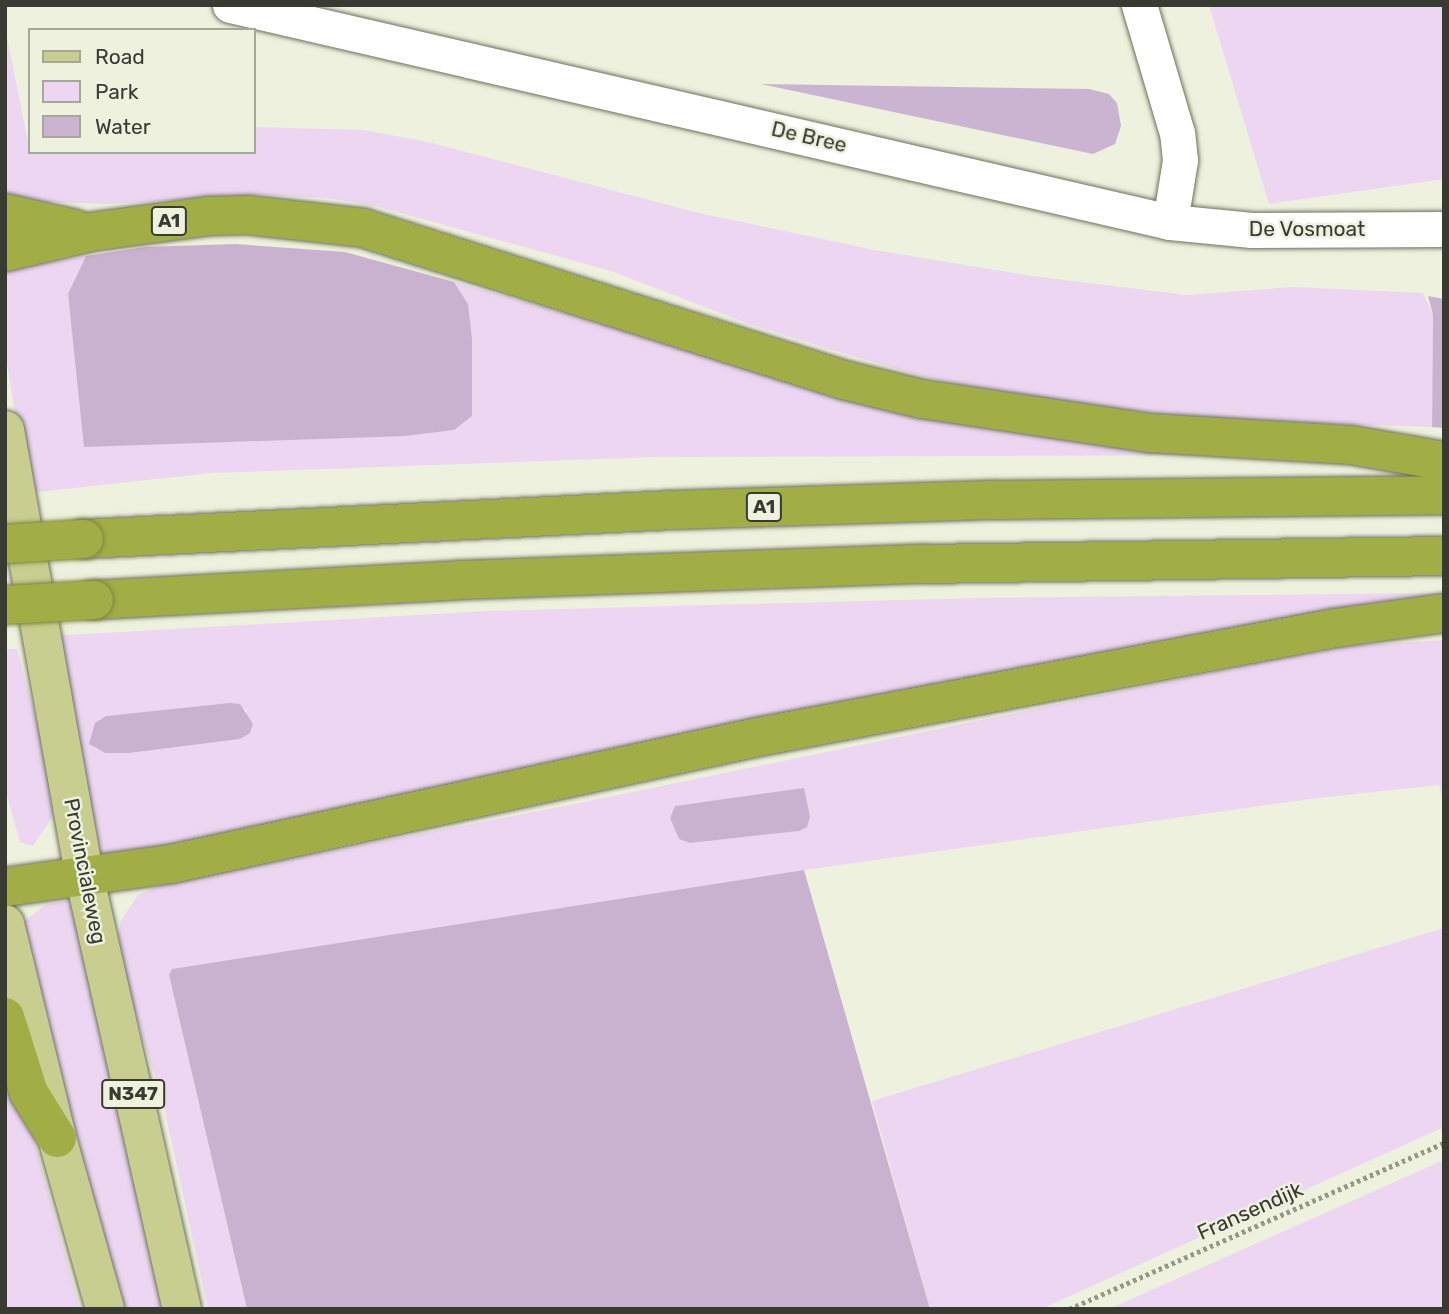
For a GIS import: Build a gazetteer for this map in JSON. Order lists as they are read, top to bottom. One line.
{"streets":{"highway":["A1"],"main road":["Provincialeweg","N347"],"street":["De Bree","De Vosmoat"],"path":["Fransendijk"]},"crossings":[["De Bree","De Vosmoat"]],"legend":["Road","Park","Water"]}
